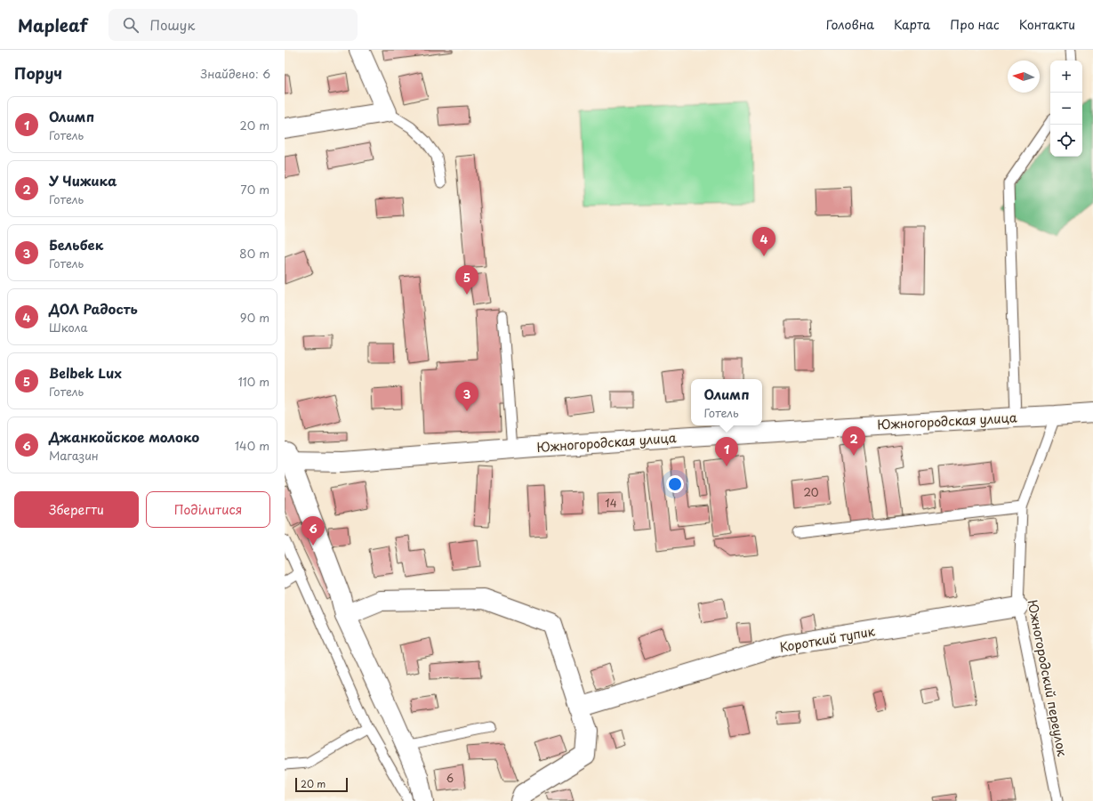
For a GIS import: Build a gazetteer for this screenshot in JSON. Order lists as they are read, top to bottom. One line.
{"streets":{"street":["Южногородская улица","Короткий тупик"],"lane":["Южногородский переулок"]},"crossings":[["Южногородская улица","Южногородский переулок"],["Короткий тупик","Южногородский переулок"]],"house_numbers":["20","14","6"],"scale_bar":"20 m","north":"left","page":{"header":"Mapleaf","search":"Пошук","nav":["Головна","Карта","Про нас","Контакти"],"heading":["Поруч","Знайдено: 6"],"map_buttons":["+","−"],"list":[{"mark":"1","name":"Олимп","note":"Готель","value":"20 m"},{"mark":"2","name":"У Чижика","note":"Готель","value":"70 m"},{"mark":"3","name":"Бельбек","note":"Готель","value":"80 m"},{"mark":"4","name":"ДОЛ Радость","note":"Школа","value":"90 m"},{"mark":"5","name":"Belbek Lux","note":"Готель","value":"110 m"},{"mark":"6","name":"Джанкойское молоко","note":"Магазин","value":"140 m"}],"pins":["4","5","3","2","1","6"],"popup":["Олимп","Готель"],"buttons":["Зберегти","Поділитися"],"scale":"20 m"}}
